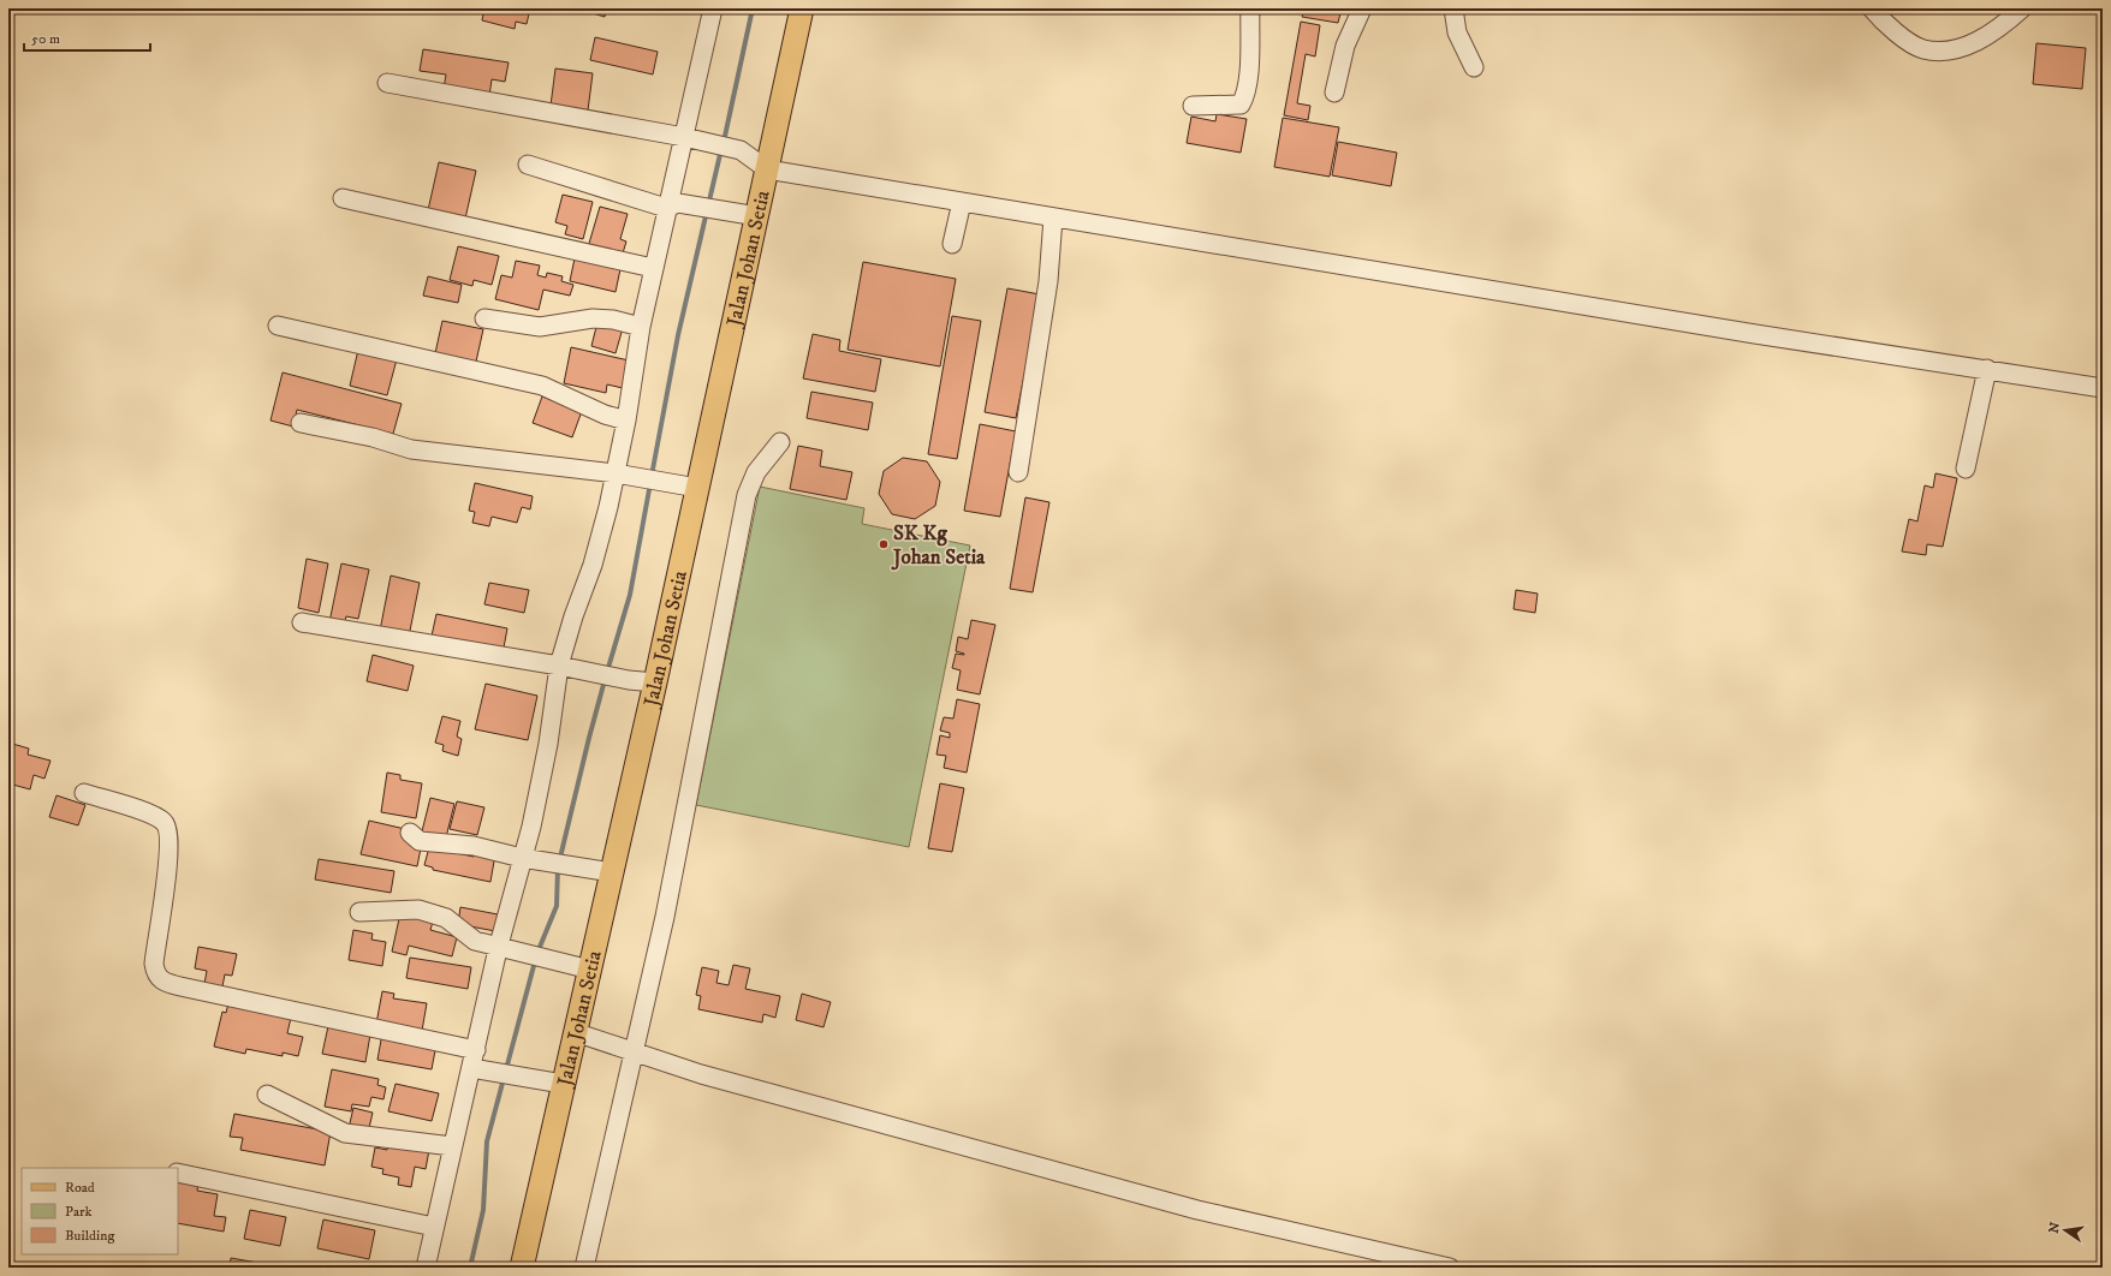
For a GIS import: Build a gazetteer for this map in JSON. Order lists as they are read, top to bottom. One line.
{"streets":{"main road":["Jalan Johan Setia"]},"places":["SK Kg Johan Setia"],"legend":["Road","Park","Building"],"scale_bar":"50 m","north":"left"}
